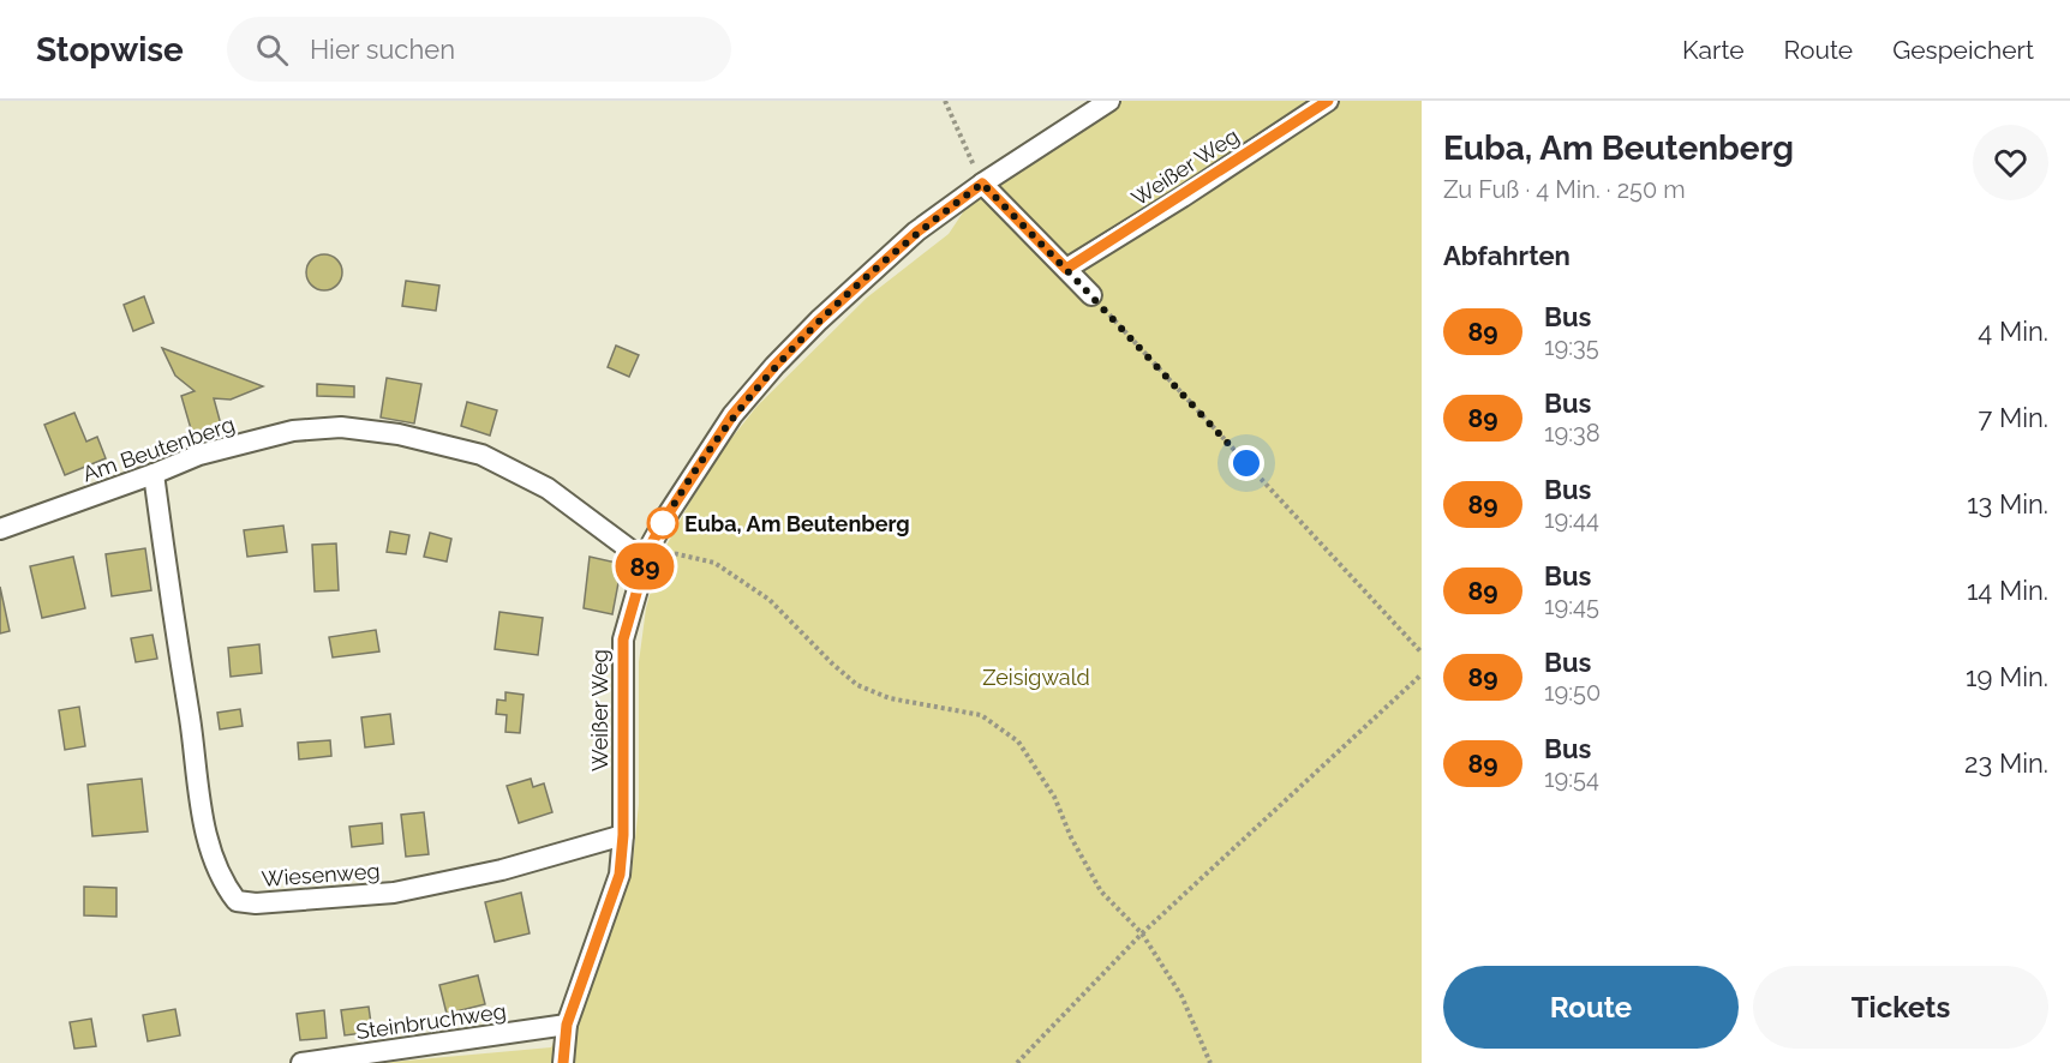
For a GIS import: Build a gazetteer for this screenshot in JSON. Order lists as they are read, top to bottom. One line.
{"streets":{"street":["Weißer Weg","Am Beutenberg","Wiesenweg","Steinbruchweg"]},"crossings":[["Weißer Weg","Am Beutenberg"],["Weißer Weg","Wiesenweg"],["Weißer Weg","Steinbruchweg"],["Am Beutenberg","Wiesenweg"]],"parks":["Zeisigwald"],"places":["Euba, Am Beutenberg"],"lines":["bus line 89"],"page":{"header":"Stopwise","search":"Hier suchen","nav":["Karte","Route","Gespeichert"],"on_map":"89","heading":[["Euba, Am Beutenberg","Zu Fuß · 4 Min. · 250 m"],"Abfahrten"],"list":[{"mark":"89","name":"Bus","note":"19:35","value":"4 Min."},{"mark":"89","name":"Bus","note":"19:38","value":"7 Min."},{"mark":"89","name":"Bus","note":"19:44","value":"13 Min."},{"mark":"89","name":"Bus","note":"19:45","value":"14 Min."},{"mark":"89","name":"Bus","note":"19:50","value":"19 Min."},{"mark":"89","name":"Bus","note":"19:54","value":"23 Min."}],"buttons":["Route","Tickets"]}}
